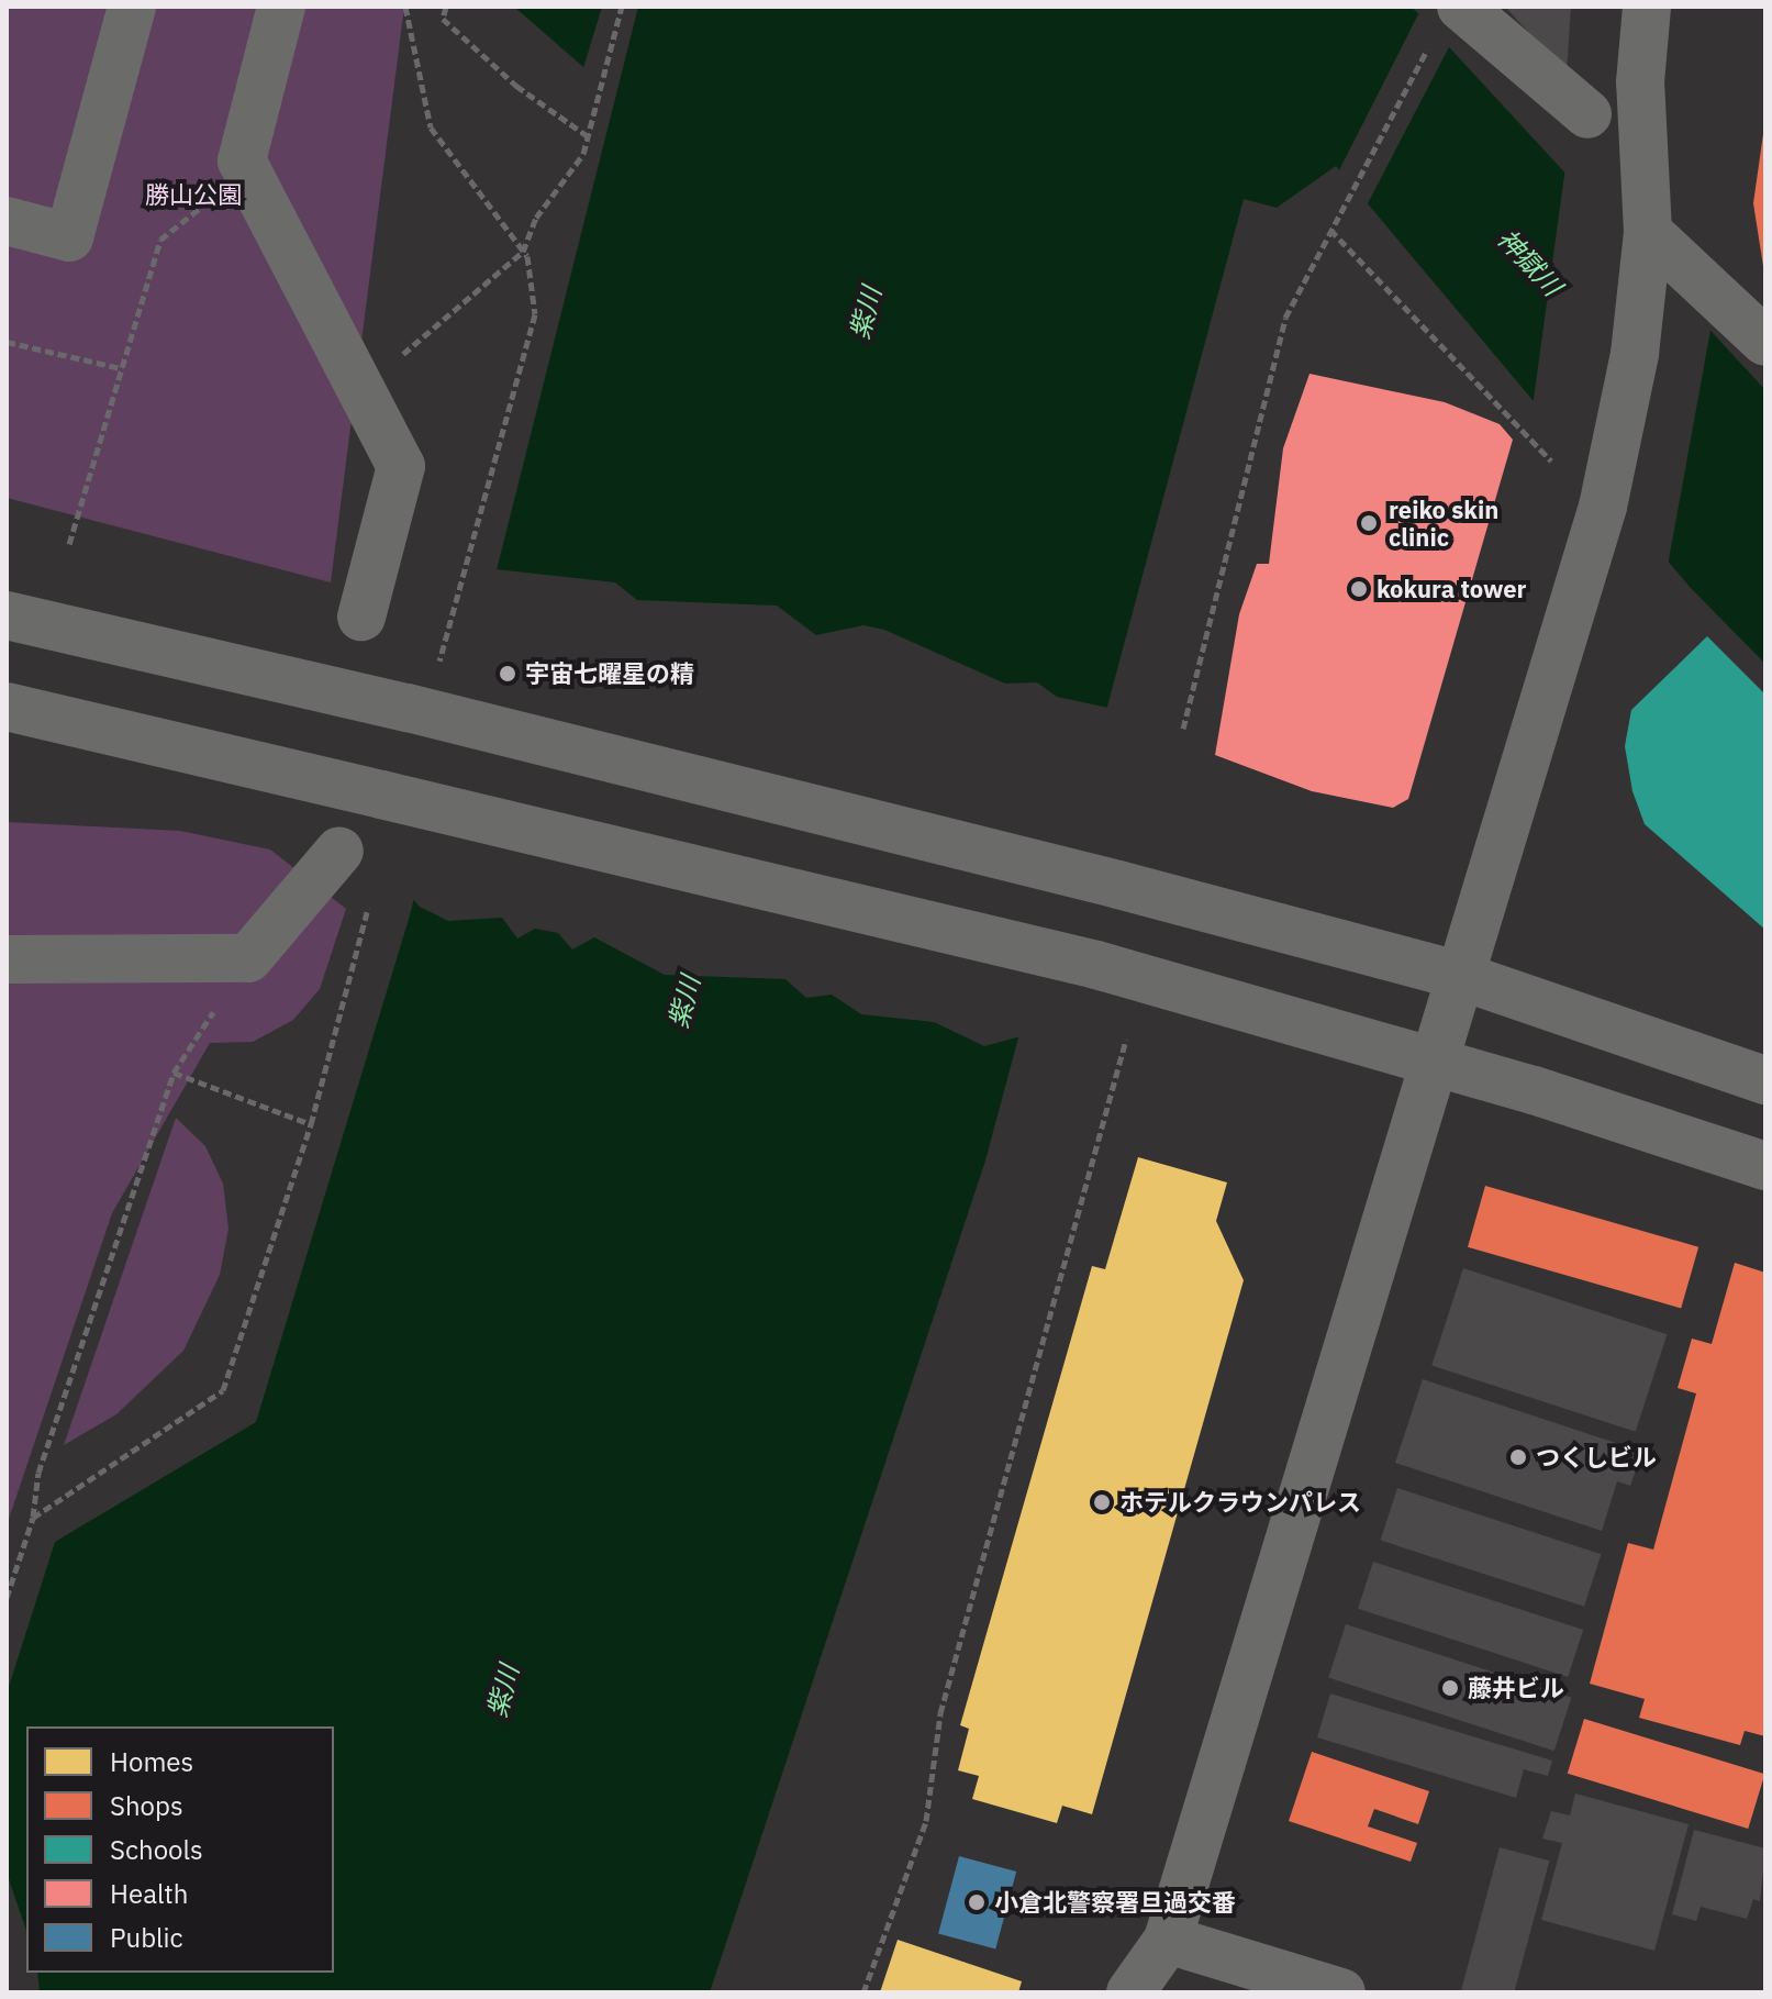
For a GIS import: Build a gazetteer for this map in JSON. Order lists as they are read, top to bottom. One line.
{"water":["神獄川","紫川"],"parks":["勝山公園"],"places":["reiko skin clinic","kokura tower","宇宙七曜星の精","つくしビル","ホテルクラウンパレス","藤井ビル","小倉北警察署旦過交番"],"legend":["Homes","Shops","Schools","Health","Public"]}
